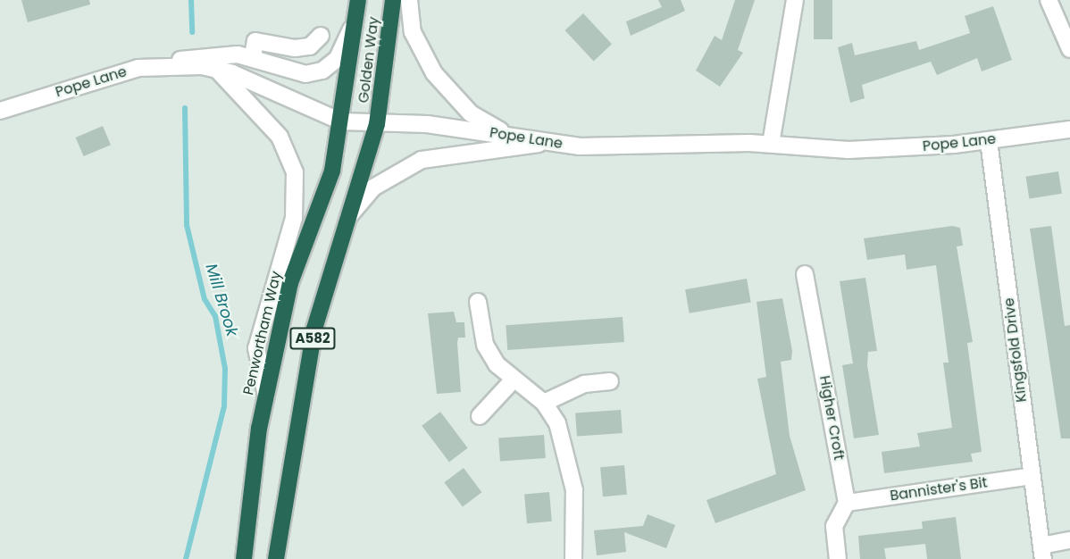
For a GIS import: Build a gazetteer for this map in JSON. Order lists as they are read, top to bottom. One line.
{"streets":{"highway":["Golden Way","Penwortham Way","A582"],"street":["Pope Lane","Kingsfold Drive","Higher Croft","Bannister's Bit"]},"crossings":[["Golden Way","Pope Lane"],["Golden Way","Penwortham Way"],["Golden Way","A582"],["Pope Lane","Penwortham Way"],["Pope Lane","A582"],["Pope Lane","Kingsfold Drive"],["Kingsfold Drive","Bannister's Bit"],["Higher Croft","Bannister's Bit"]],"water":["Mill Brook"]}
